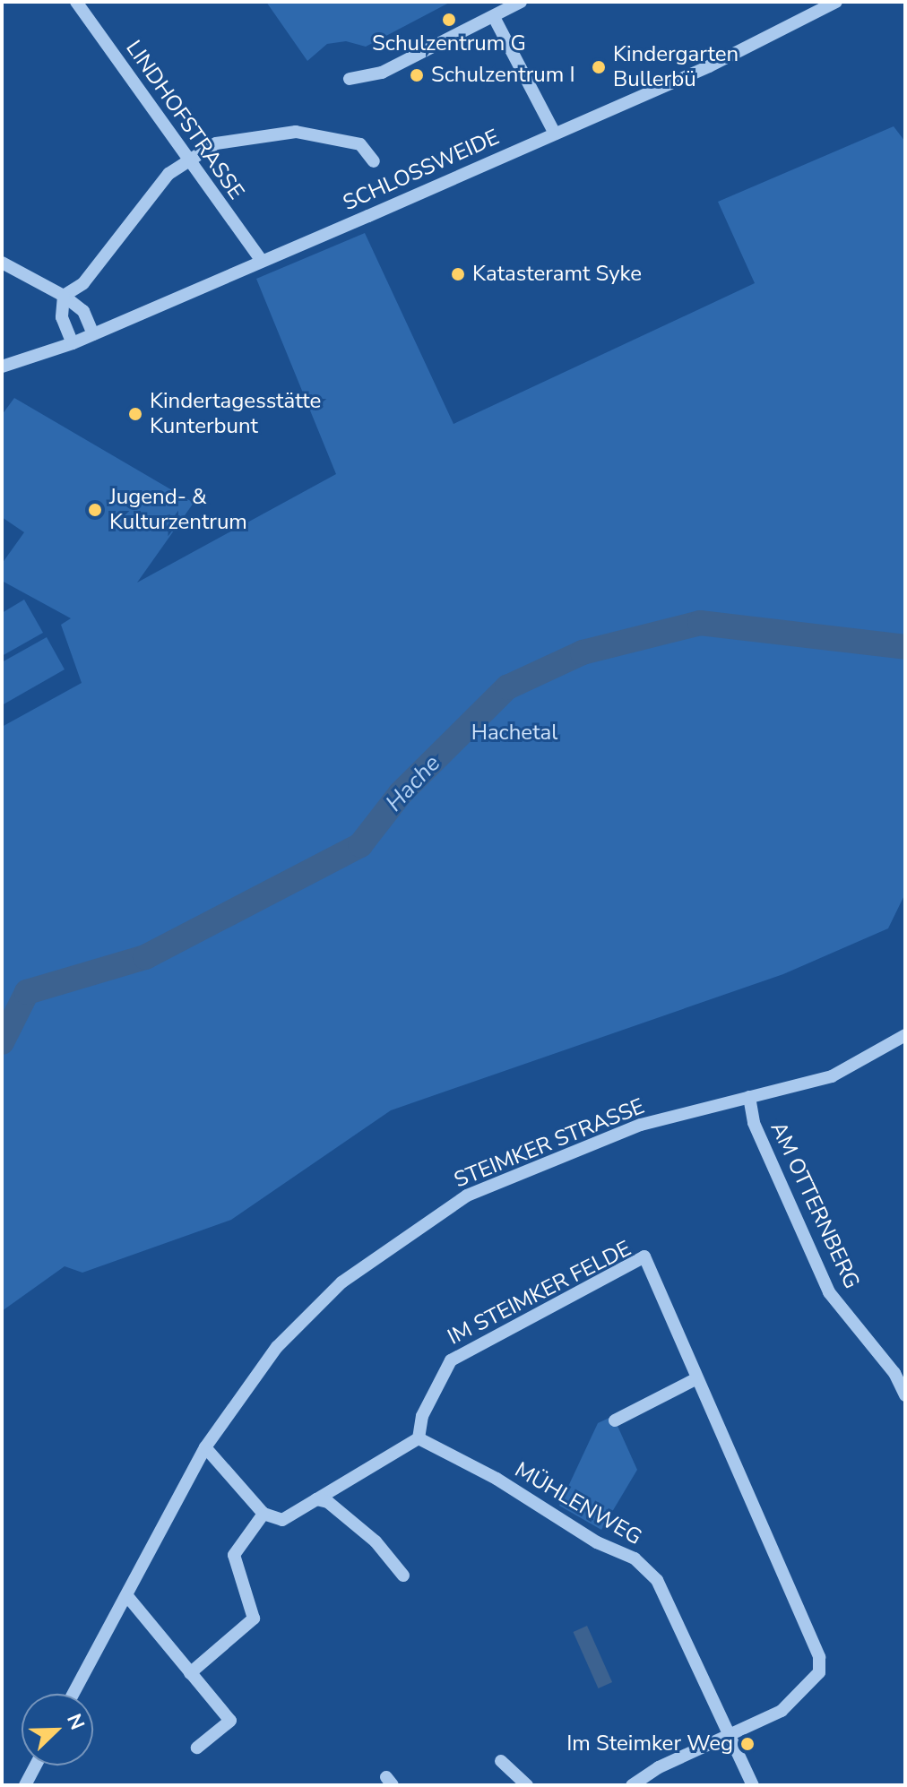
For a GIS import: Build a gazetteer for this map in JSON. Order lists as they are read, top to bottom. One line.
{"streets":{"street":["LINDHOFSTRASSE","SCHLOSSWEIDE","STEIMKER STRASSE","AM OTTERNBERG","IM STEIMKER FELDE","MÜHLENWEG"]},"crossings":[["LINDHOFSTRASSE","SCHLOSSWEIDE"],["STEIMKER STRASSE","AM OTTERNBERG"],["IM STEIMKER FELDE","MÜHLENWEG"]],"water":["Hache"],"parks":["Hachetal"],"places":["Schulzentrum G","Kindergarten Bullerbü","Schulzentrum I","Katasteramt Syke","Kindertagesstätte Kunterbunt","Jugend- & Kulturzentrum","Im Steimker Weg"],"north":"top right"}
